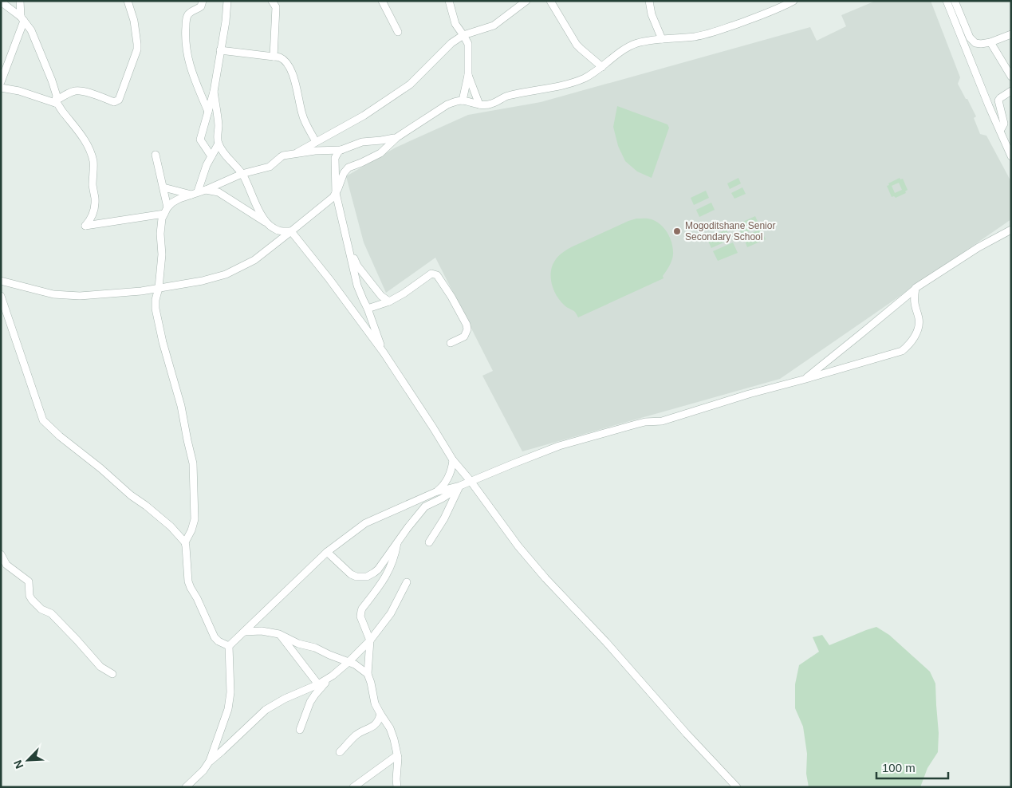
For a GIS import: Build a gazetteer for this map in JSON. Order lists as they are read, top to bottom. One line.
{"places":["Mogoditshane Senior Secondary School"],"scale_bar":"100 m","north":"bottom left"}
